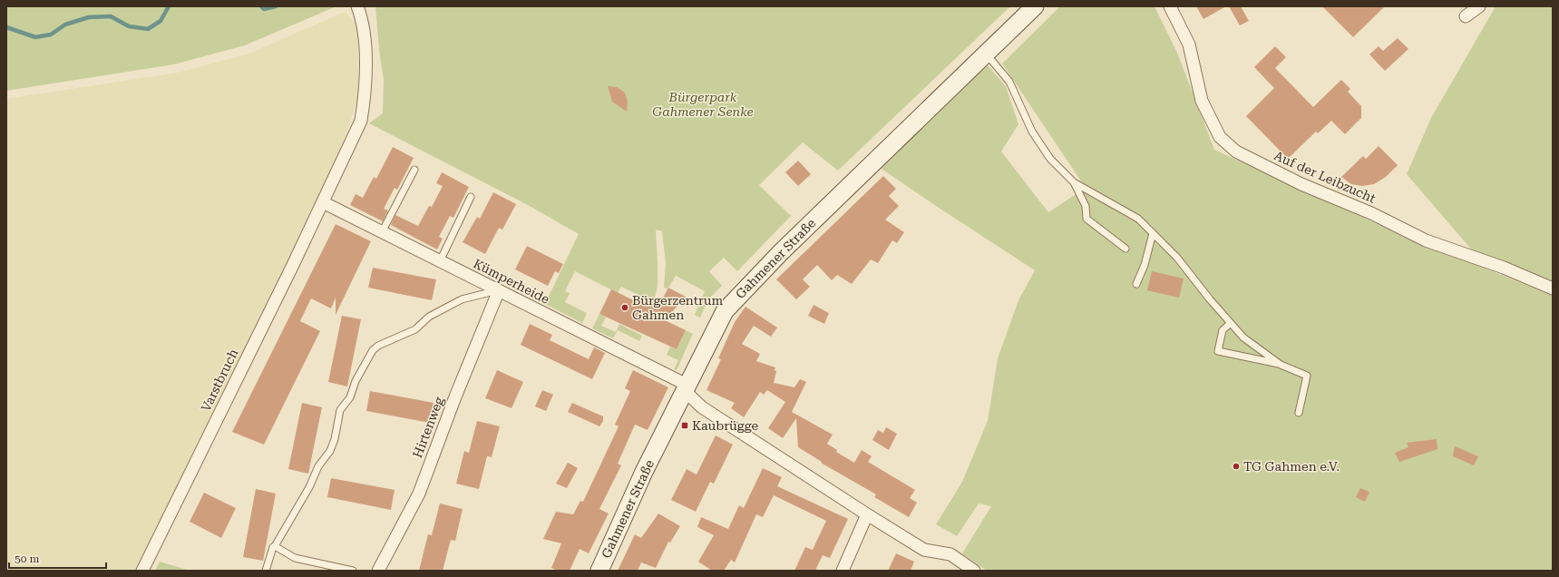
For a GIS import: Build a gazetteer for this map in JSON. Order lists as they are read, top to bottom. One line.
{"streets":{"main road":["Gahmener Straße"],"street":["Auf der Leibzucht","Kümperheide","Varstbruch","Hirtenweg"]},"crossings":[["Gahmener Straße","Kümperheide"],["Kümperheide","Varstbruch"],["Kümperheide","Hirtenweg"]],"parks":["Bürgerpark Gahmener Senke"],"places":{"other":["Bürgerzentrum Gahmen","TG Gahmen e.V."],"transit":["Kaubrügge"]},"scale_bar":"50 m"}
